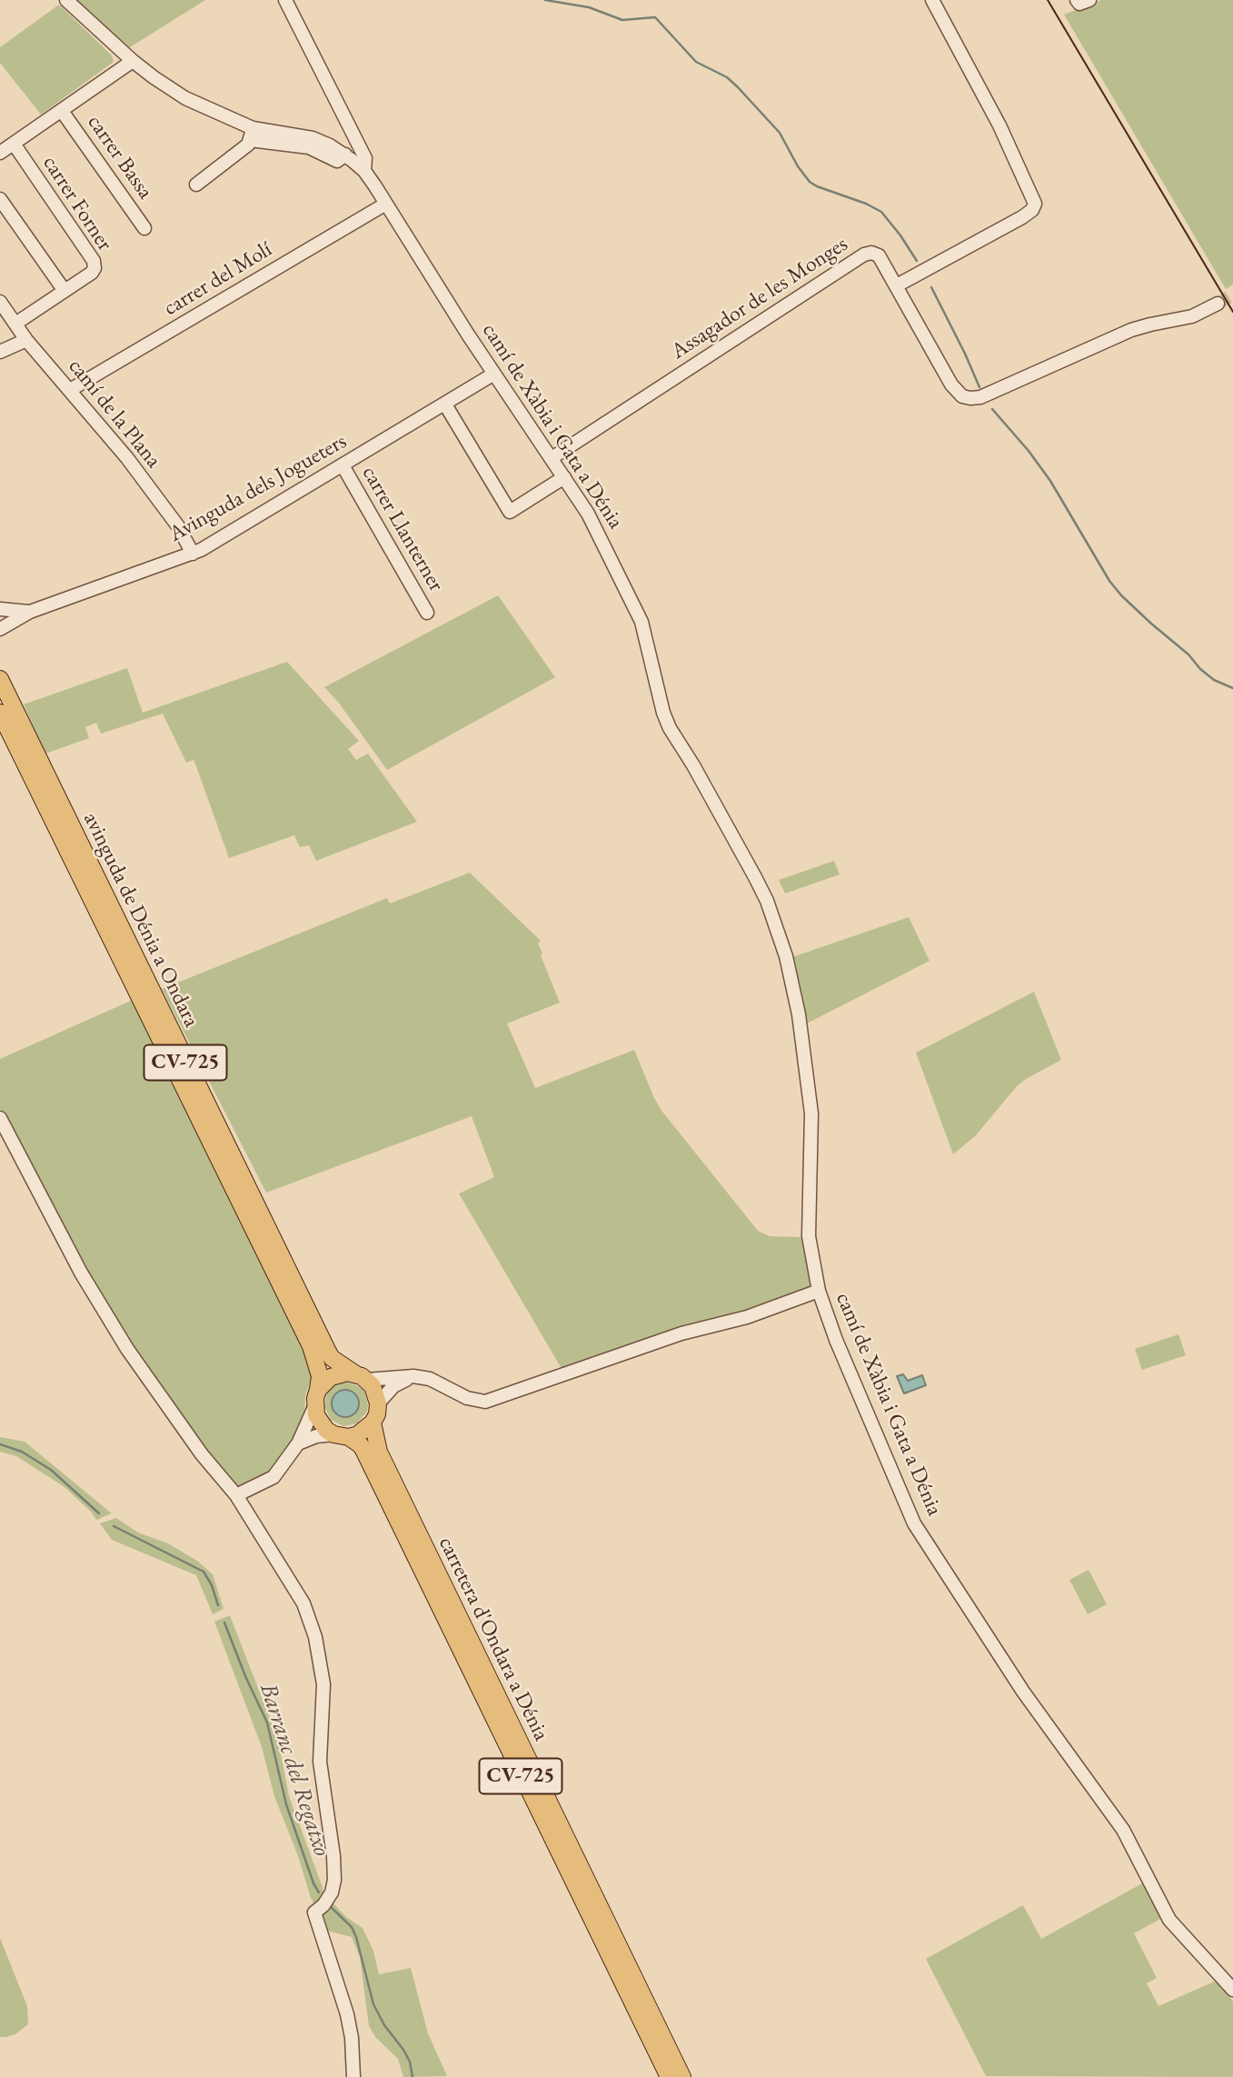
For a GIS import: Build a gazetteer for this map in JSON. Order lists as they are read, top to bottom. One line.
{"streets":{"main road":["avinguda de Dénia a Ondara","CV-725","carretera d'Ondara a Dénia"],"street":["carrer Bassa","carrer Forner","carrer del Molí","Assagador de les Monges","camí de la Plana","camí de Xàbia i Gata a Dénia","Avinguda dels Jogueters","carrer Llanterner"]},"crossings":[["carrer Forner","camí de la Plana"],["carrer del Molí","camí de la Plana"],["carrer del Molí","camí de Xàbia i Gata a Dénia"],["Assagador de les Monges","camí de Xàbia i Gata a Dénia"],["camí de la Plana","Avinguda dels Jogueters"],["camí de Xàbia i Gata a Dénia","Avinguda dels Jogueters"],["Avinguda dels Jogueters","carrer Llanterner"],["avinguda de Dénia a Ondara","CV-725"],["avinguda de Dénia a Ondara","carretera d'Ondara a Dénia"],["CV-725","carretera d'Ondara a Dénia"]],"water":["Barranc del Regatxo"]}
